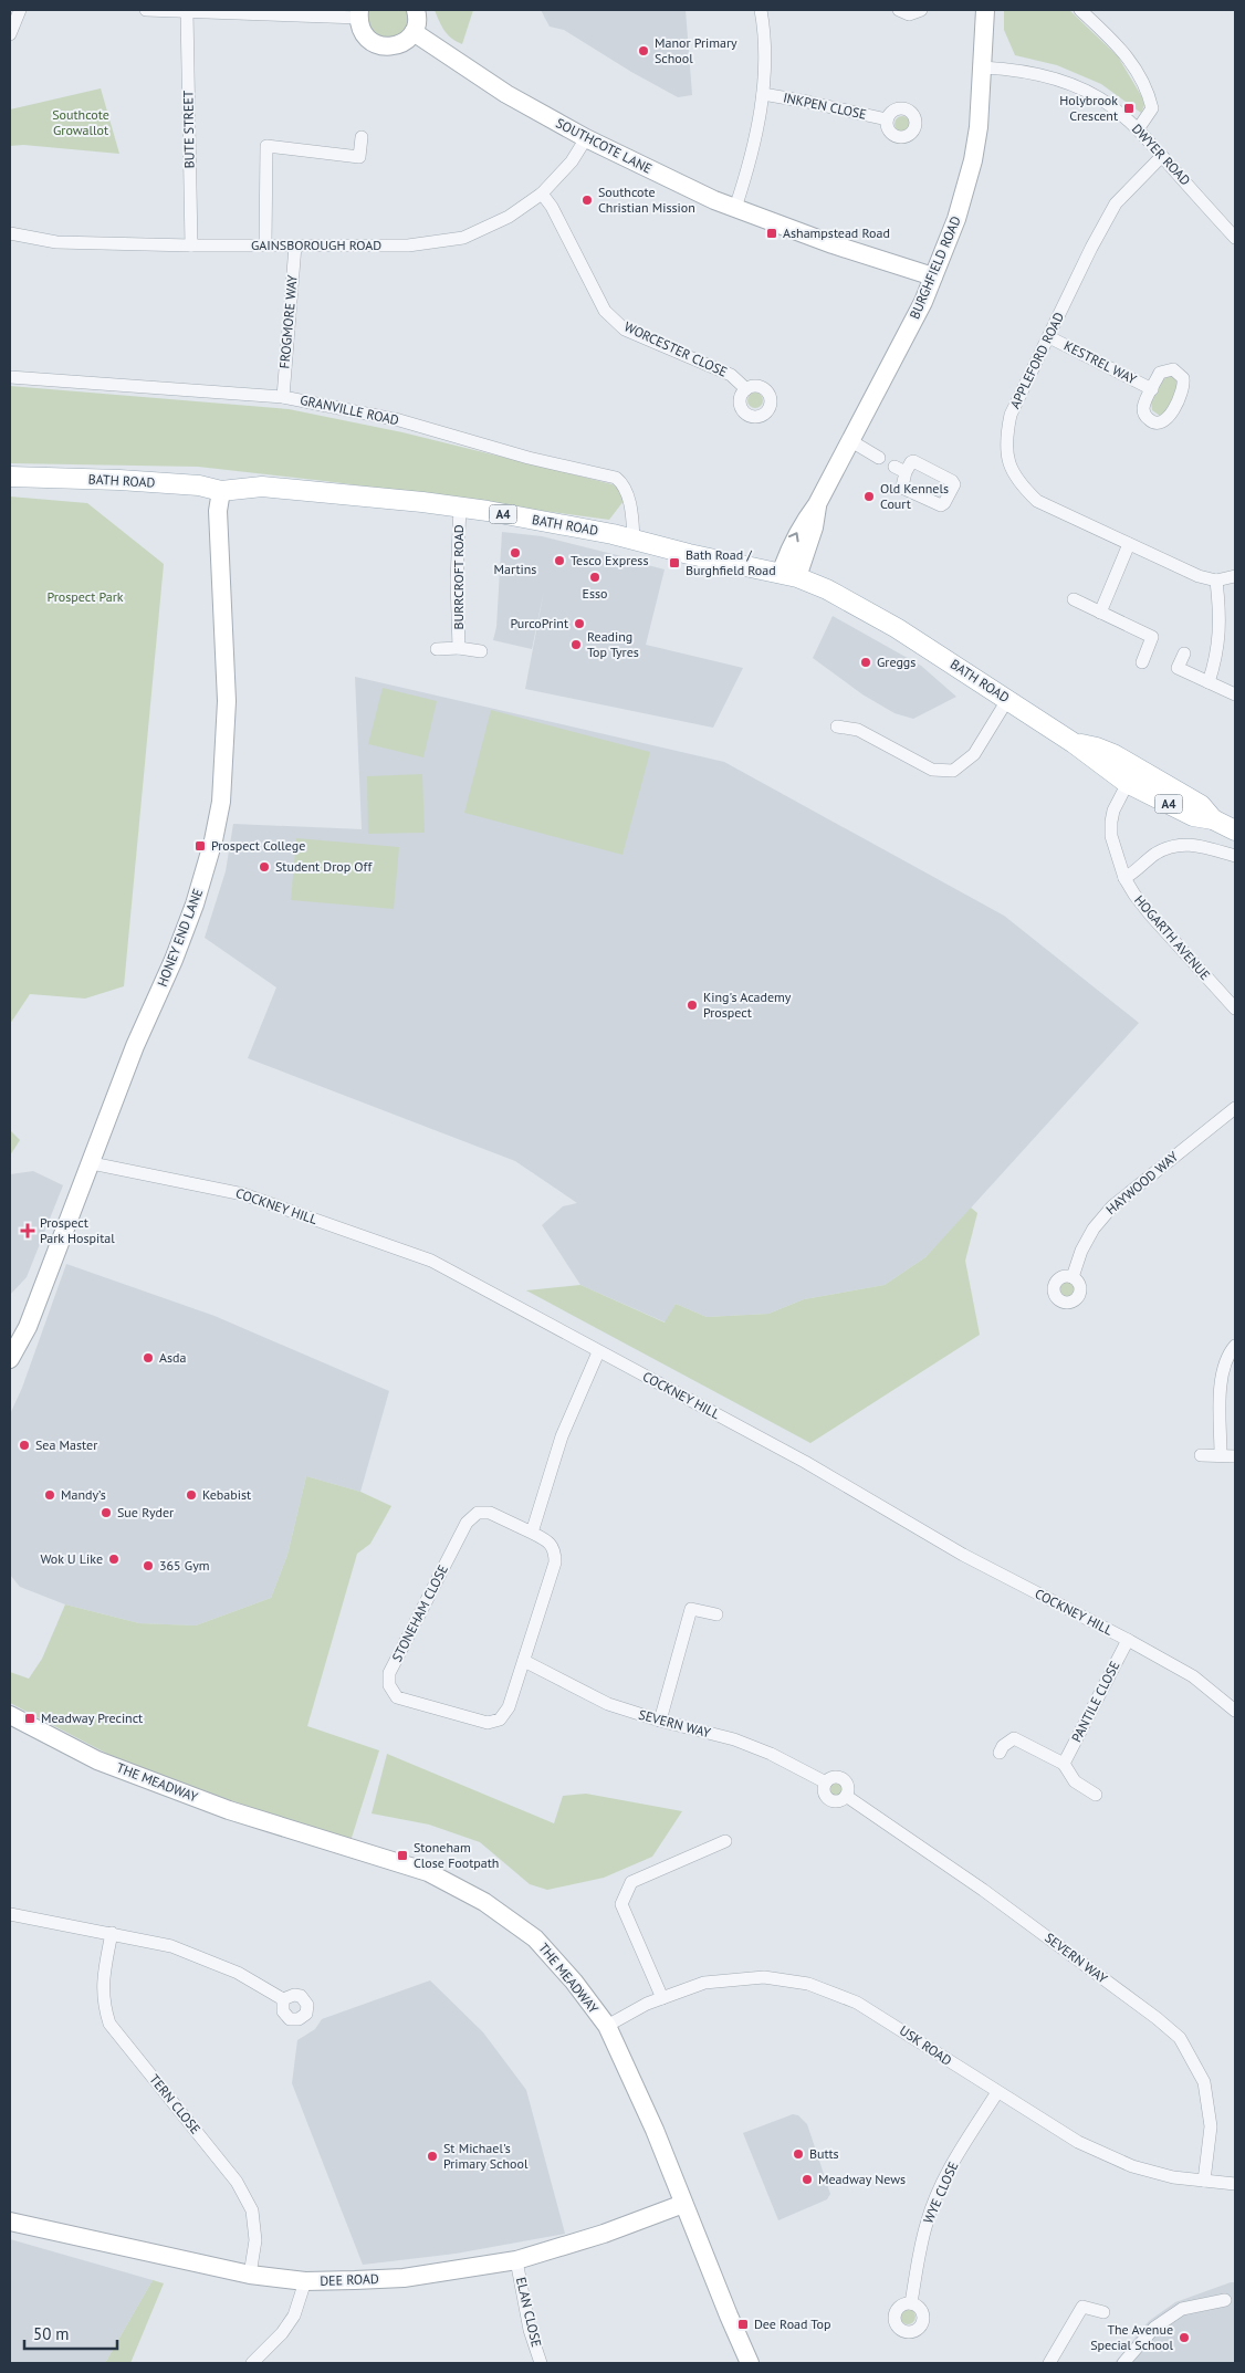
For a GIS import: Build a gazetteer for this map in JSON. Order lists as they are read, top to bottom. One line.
{"streets":{"main road":["BATH ROAD","A4"],"street":["INKPEN CLOSE","BUTE STREET","SOUTHCOTE LANE","DWYER ROAD","GAINSBOROUGH ROAD","BURGHFIELD ROAD","FROGMORE WAY","WORCESTER CLOSE","APPLEFORD ROAD","KESTREL WAY","GRANVILLE ROAD","BURRCROFT ROAD","HONEY END LANE","HOGARTH AVENUE","HAYWOOD WAY","COCKNEY HILL","STONEHAM CLOSE","PANTILE CLOSE","SEVERN WAY","THE MEADWAY","USK ROAD","TERN CLOSE","WYE CLOSE","DEE ROAD","ELAN CLOSE"]},"crossings":[["BUTE STREET","GAINSBOROUGH ROAD"],["SOUTHCOTE LANE","GAINSBOROUGH ROAD"],["SOUTHCOTE LANE","BURGHFIELD ROAD"],["DWYER ROAD","BURGHFIELD ROAD"],["DWYER ROAD","APPLEFORD ROAD"],["GAINSBOROUGH ROAD","FROGMORE WAY"],["GAINSBOROUGH ROAD","WORCESTER CLOSE"],["BURGHFIELD ROAD","BATH ROAD"],["FROGMORE WAY","GRANVILLE ROAD"],["APPLEFORD ROAD","KESTREL WAY"],["GRANVILLE ROAD","BATH ROAD"],["BATH ROAD","BURRCROFT ROAD"],["BATH ROAD","HONEY END LANE"],["BATH ROAD","HOGARTH AVENUE"],["HONEY END LANE","COCKNEY HILL"],["COCKNEY HILL","PANTILE CLOSE"],["STONEHAM CLOSE","SEVERN WAY"],["SEVERN WAY","USK ROAD"],["THE MEADWAY","USK ROAD"],["THE MEADWAY","DEE ROAD"],["USK ROAD","WYE CLOSE"],["TERN CLOSE","DEE ROAD"],["DEE ROAD","ELAN CLOSE"]],"parks":["Southcote Growallot","Prospect Park"],"places":{"other":["Manor Primary School","Southcote Christian Mission","Old Kennels Court","Martins","Tesco Express","Esso","PurcoPrint","Reading Top Tyres","Greggs","Student Drop Off","King's Academy Prospect","Asda","Sea Master","Mandy’s","Kebabist","Sue Ryder","Wok U Like","365 Gym","Butts","St Michael's Primary School","Meadway News","The Avenue Special School"],"transit":["Holybrook Crescent","Ashampstead Road","Bath Road / Burghfield Road","Prospect College","Meadway Precinct","Stoneham Close Footpath","Dee Road Top"],"health":["Prospect Park Hospital"]},"scale_bar":"50 m"}
